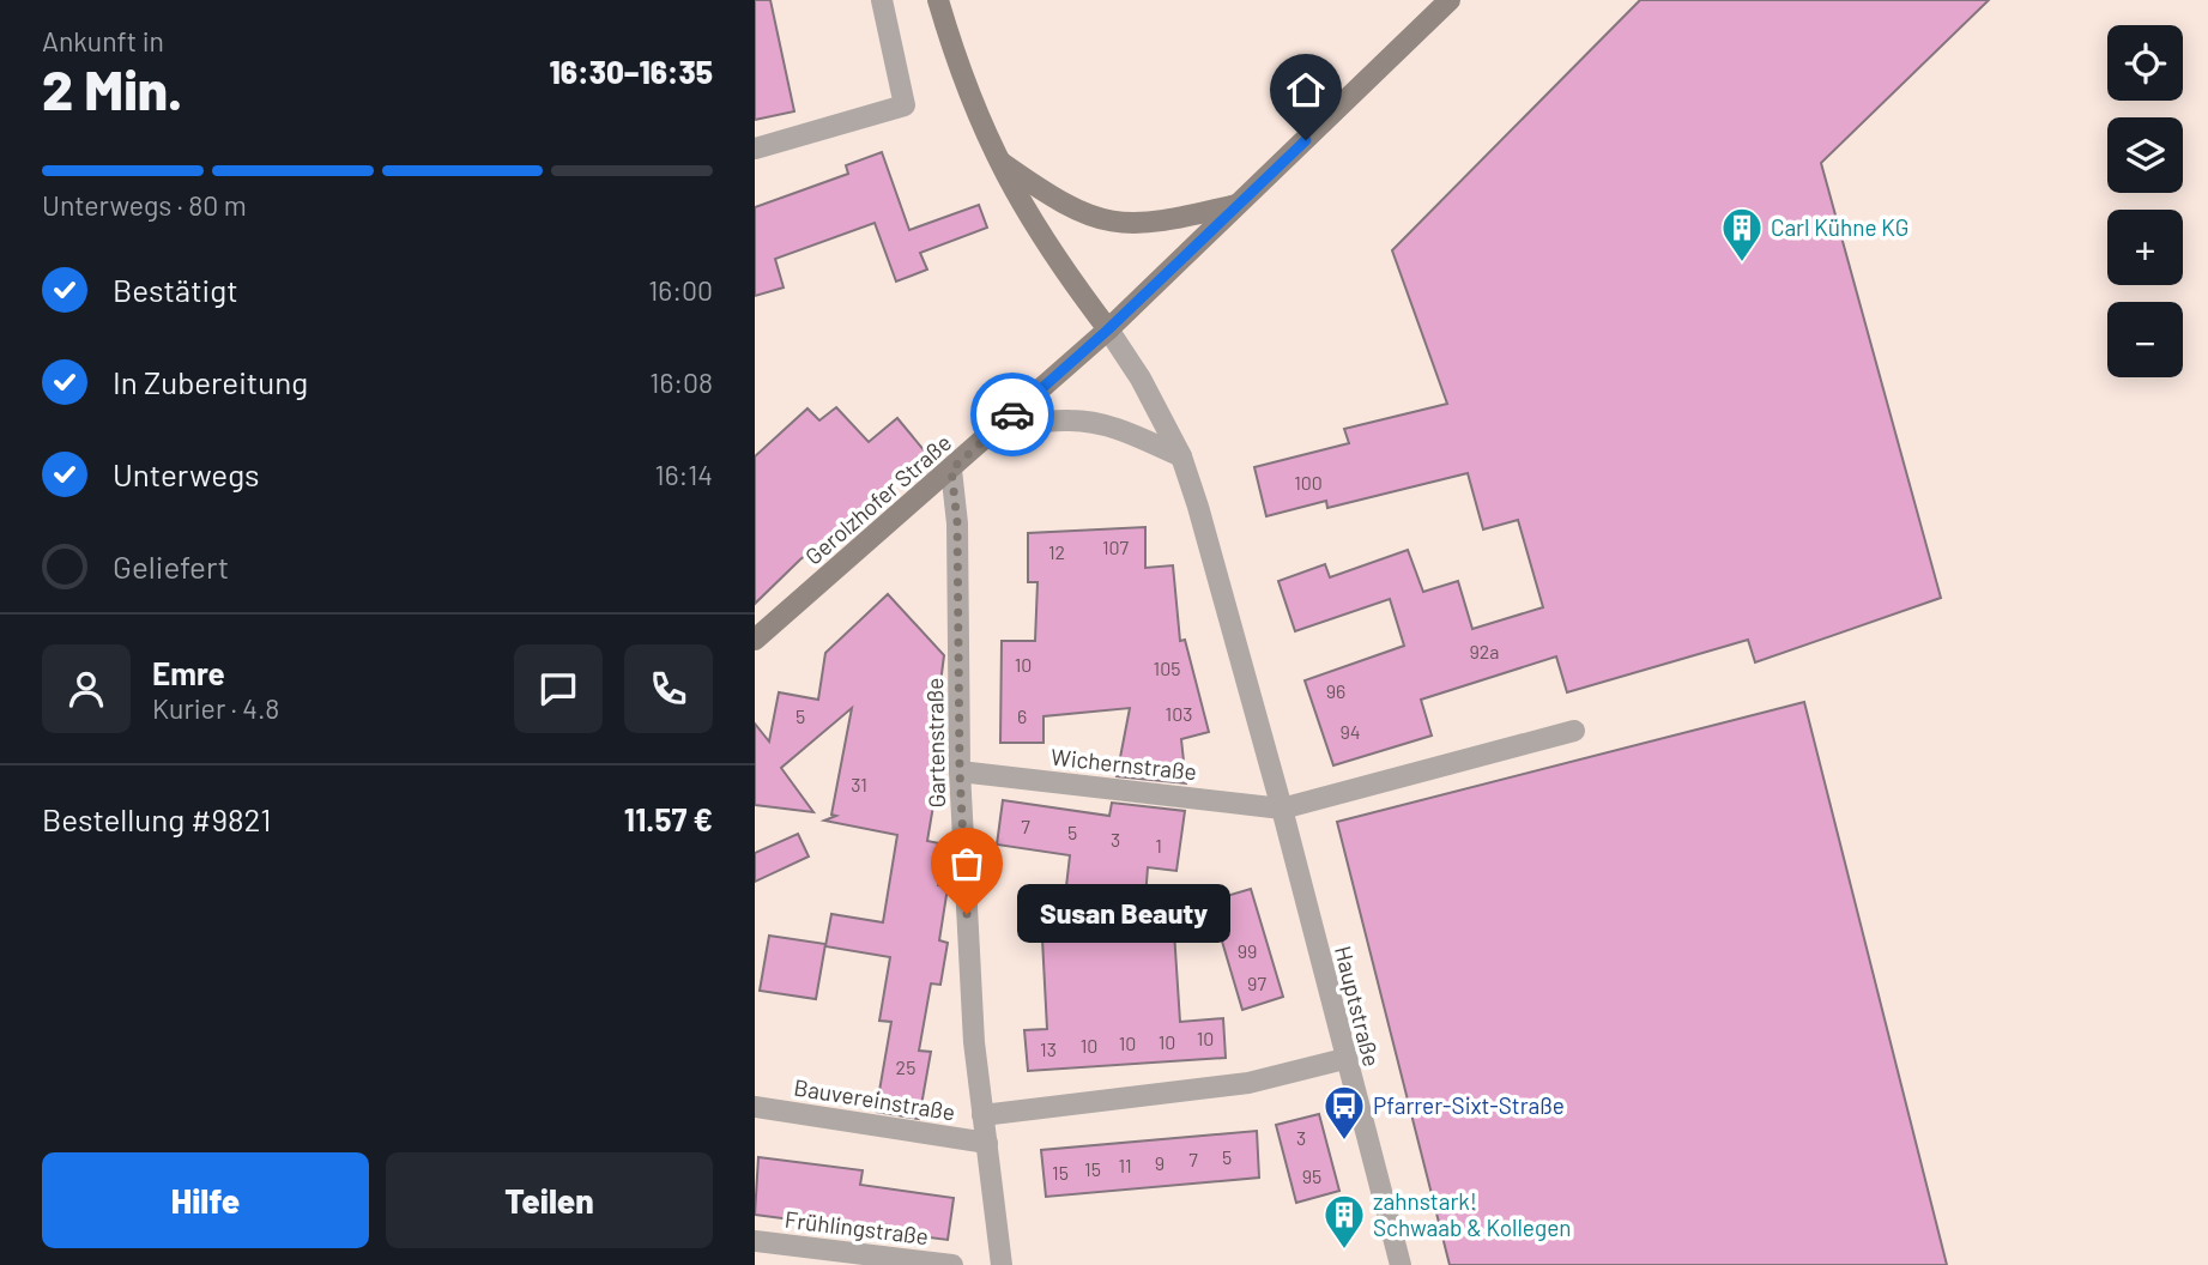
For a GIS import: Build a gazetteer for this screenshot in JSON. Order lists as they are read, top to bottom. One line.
{"streets":{"main road":["Gerolzhofer Straße"],"street":["Gartenstraße","Wichernstraße","Hauptstraße","Bauvereinstraße","Frühlingstraße"]},"crossings":[["Gerolzhofer Straße","Gartenstraße"],["Gerolzhofer Straße","Hauptstraße"],["Gartenstraße","Wichernstraße"],["Gartenstraße","Bauvereinstraße"],["Wichernstraße","Hauptstraße"]],"places":{"building":["Carl Kühne KG","zahnstark! Schwaab & Kollegen"],"other":["Susan Beauty"],"bus stop":["Pfarrer-Sixt-Straße"]},"house_numbers":["100","107","12","92a","10","105","96","103","5","6","94","31","7","5","3","1","99","97","10","10","10","10","13","25","3","5","7","9","11","15","15","95"],"page":{"heading":["2 Min.","Ankunft in","16:30–16:35"],"panel":["Emre","Kurier · 4.8","Bestellung #9821","11.57 €"],"map_buttons":["+","−"],"bar":"Unterwegs · 80 m","list":[["Bestätigt","16:00"],["In Zubereitung","16:08"],["Unterwegs","16:14"],"Geliefert"],"bubble":"Susan Beauty","buttons":["Hilfe","Teilen"]}}
